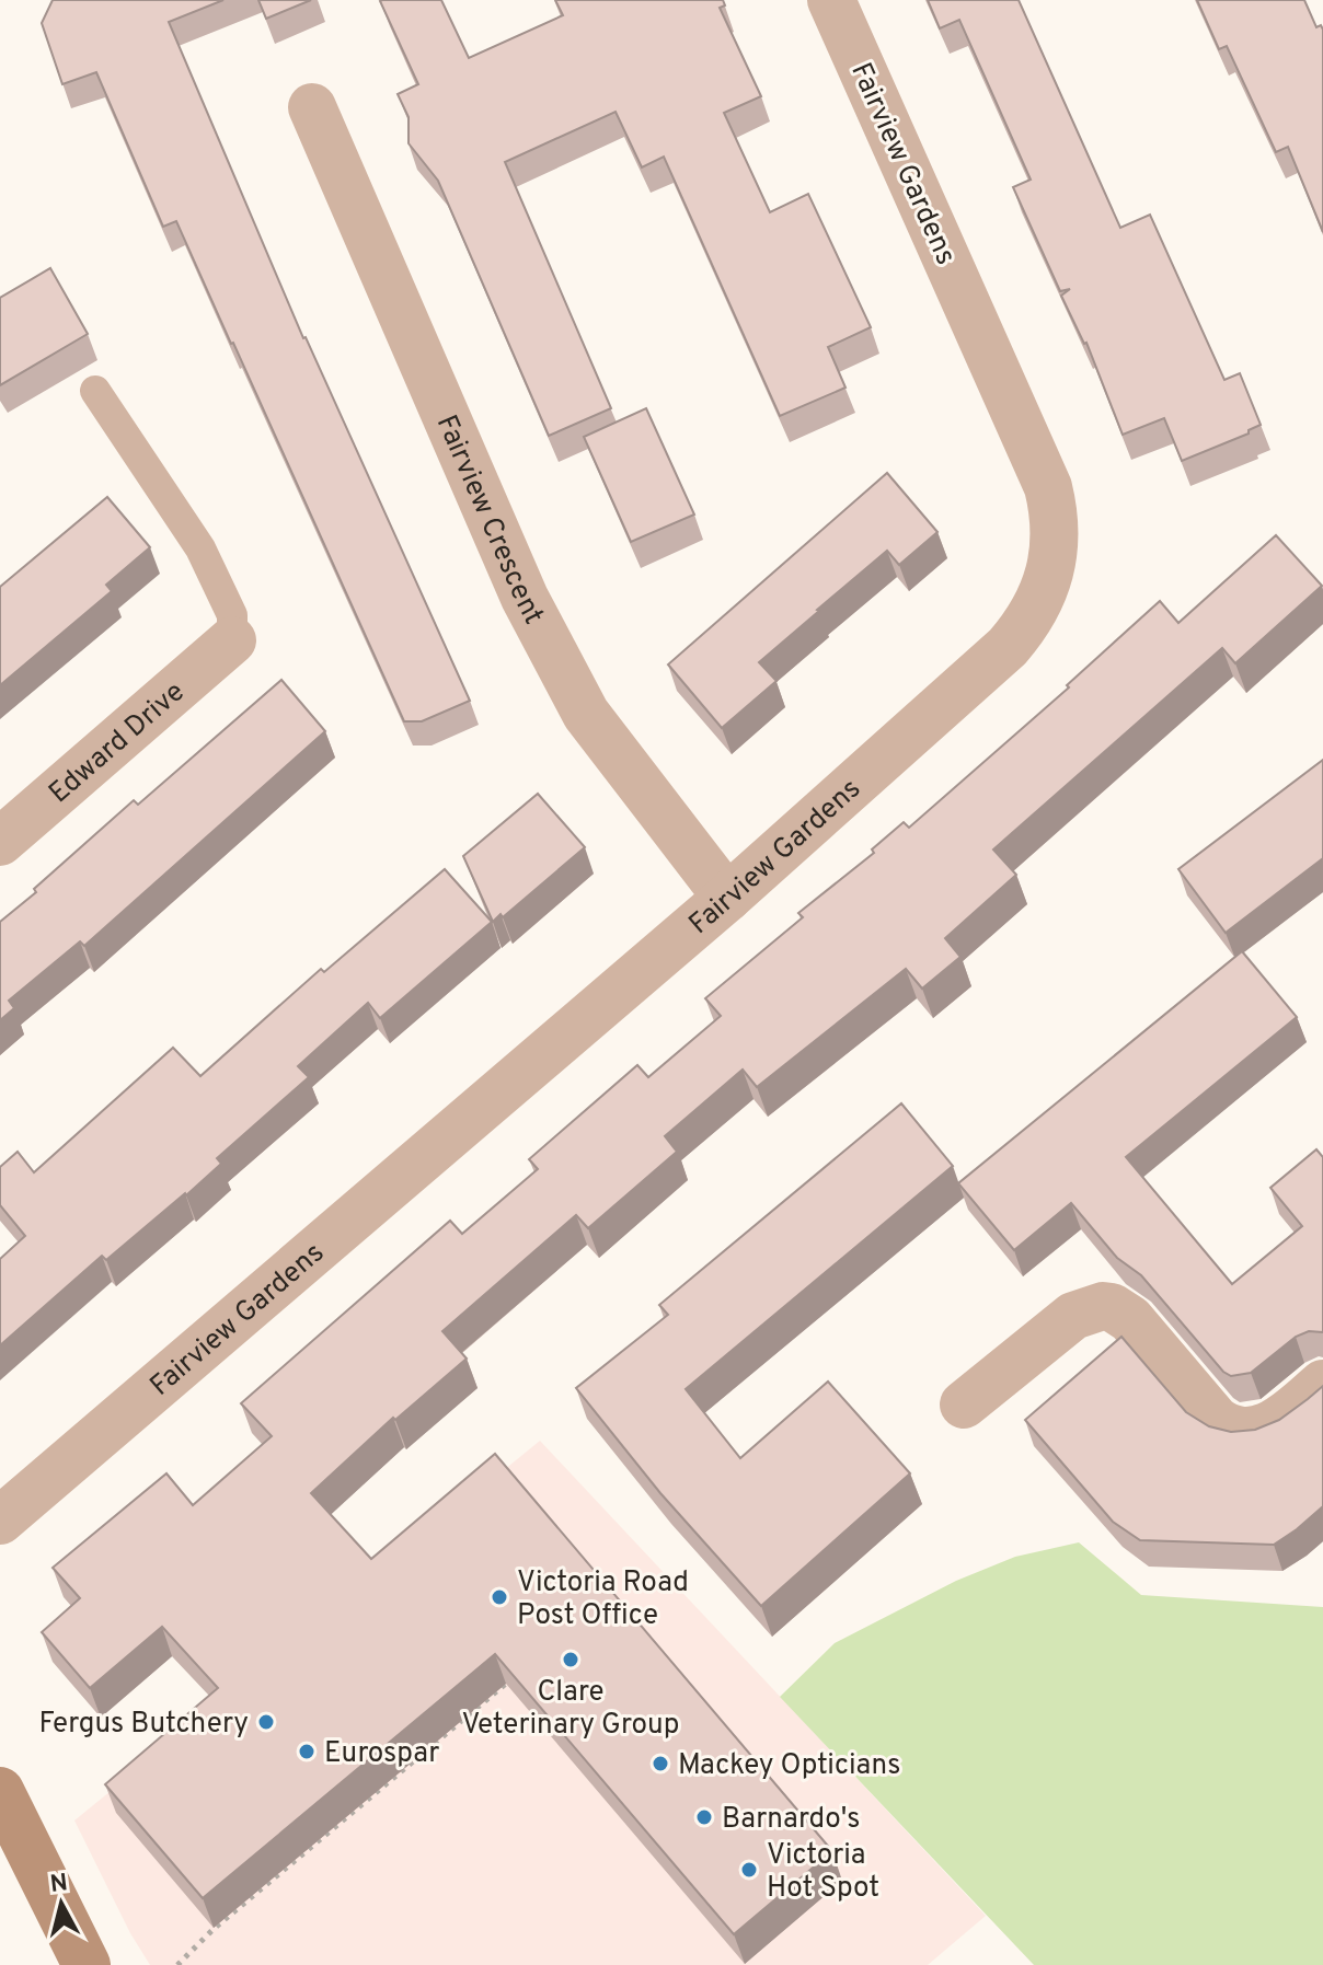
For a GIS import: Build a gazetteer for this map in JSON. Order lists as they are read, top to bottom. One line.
{"streets":{"street":["Fairview Gardens","Fairview Crescent","Edward Drive"]},"crossings":[["Fairview Gardens","Fairview Crescent"]],"places":["Victoria Road Post Office","Clare Veterinary Group","Fergus Butchery","Eurospar","Mackey Opticians","Barnardo's","Victoria Hot Spot"],"north":"top"}
